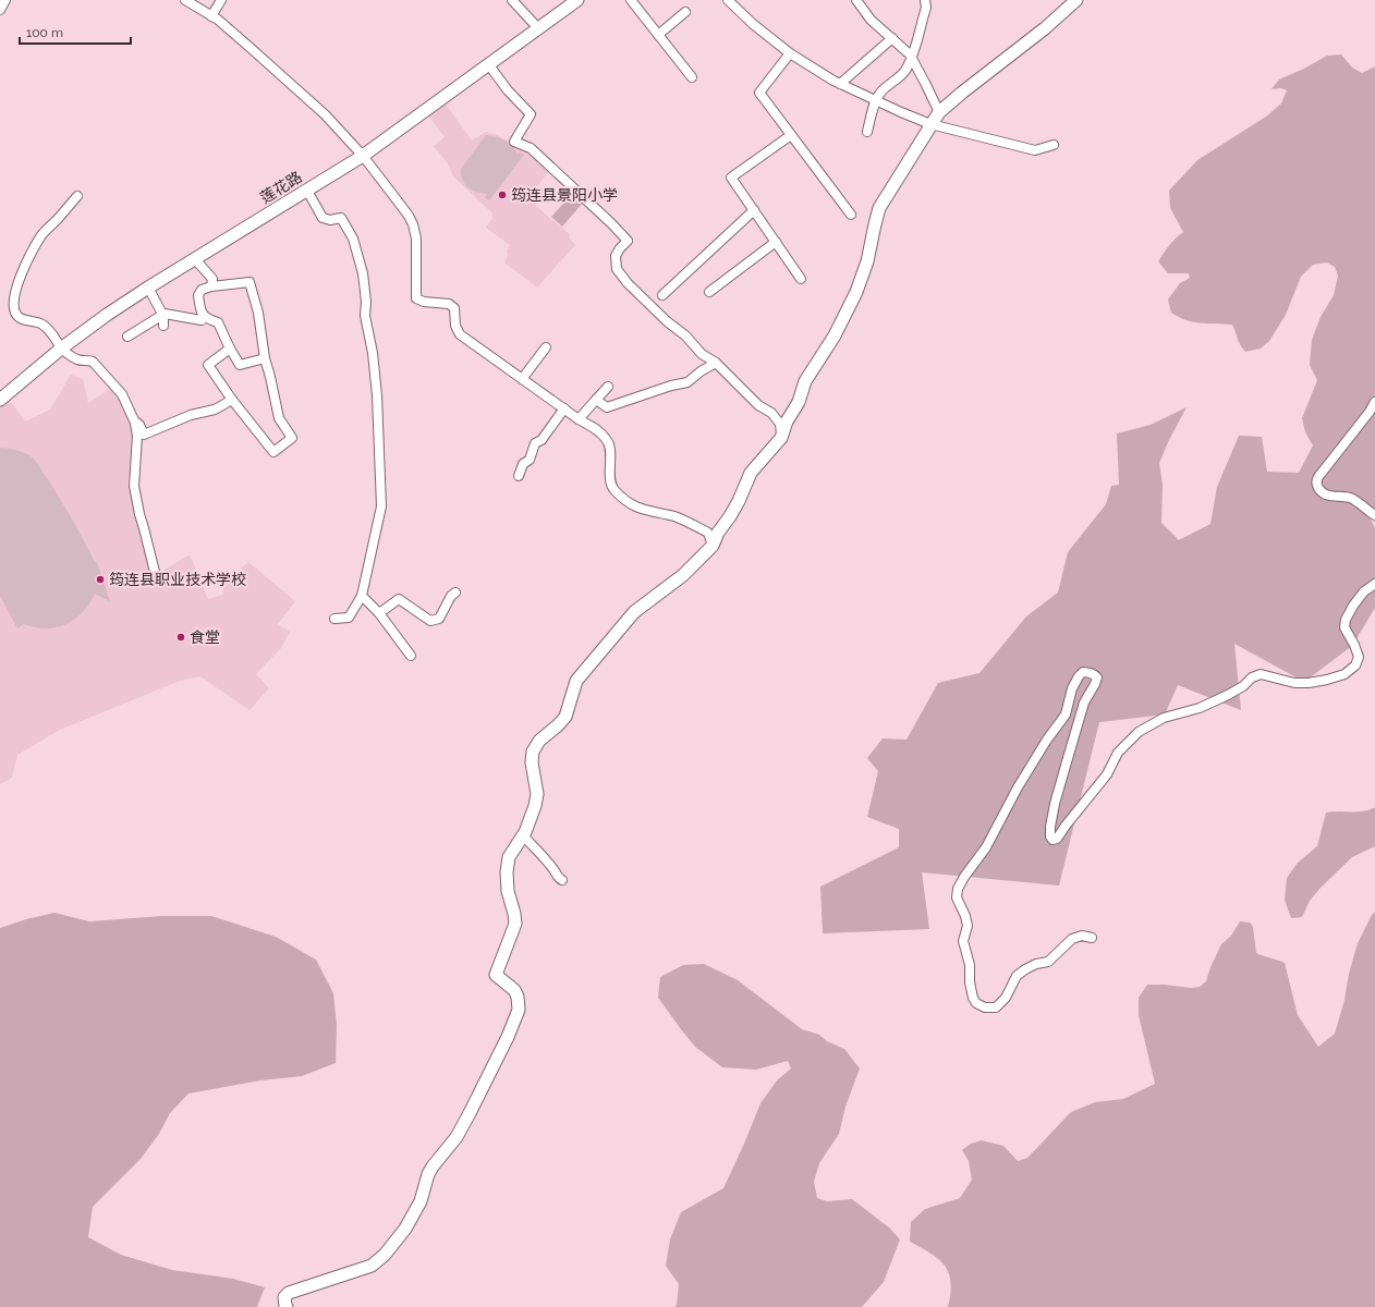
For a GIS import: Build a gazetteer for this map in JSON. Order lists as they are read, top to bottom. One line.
{"streets":{"street":["莲花路"]},"places":["筠连县景阳小学","筠连县职业技术学校","食堂"],"scale_bar":"100 m"}
